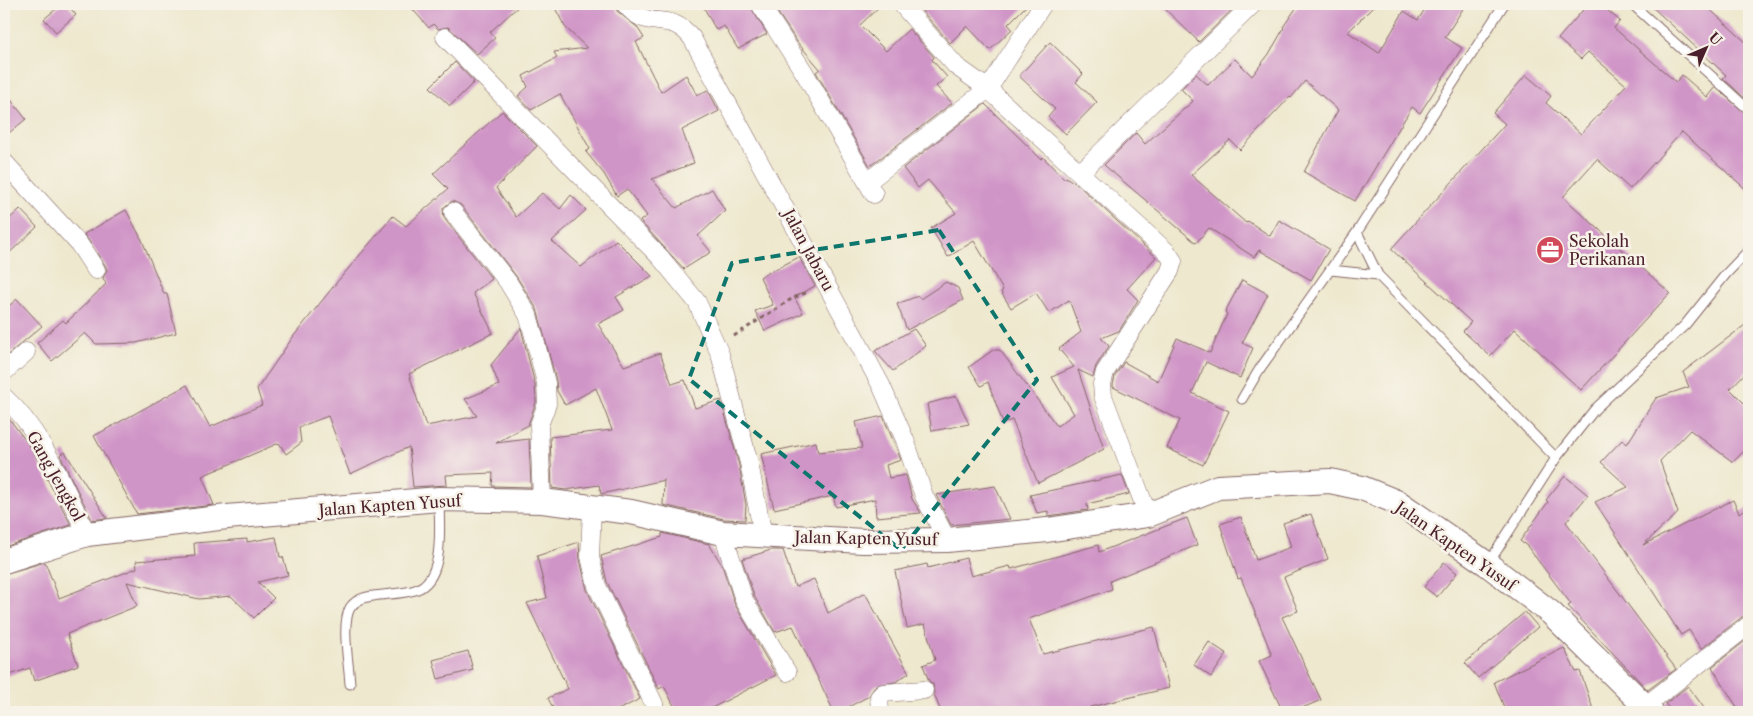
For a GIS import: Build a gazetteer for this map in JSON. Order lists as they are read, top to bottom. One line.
{"streets":{"main road":["Jalan Kapten Yusuf"],"street":["Jalan Jabaru","Gang Jengkol"]},"crossings":[["Jalan Jabaru","Jalan Kapten Yusuf"],["Gang Jengkol","Jalan Kapten Yusuf"]],"places":{"office":["Sekolah Perikanan"]},"north":"top right"}
